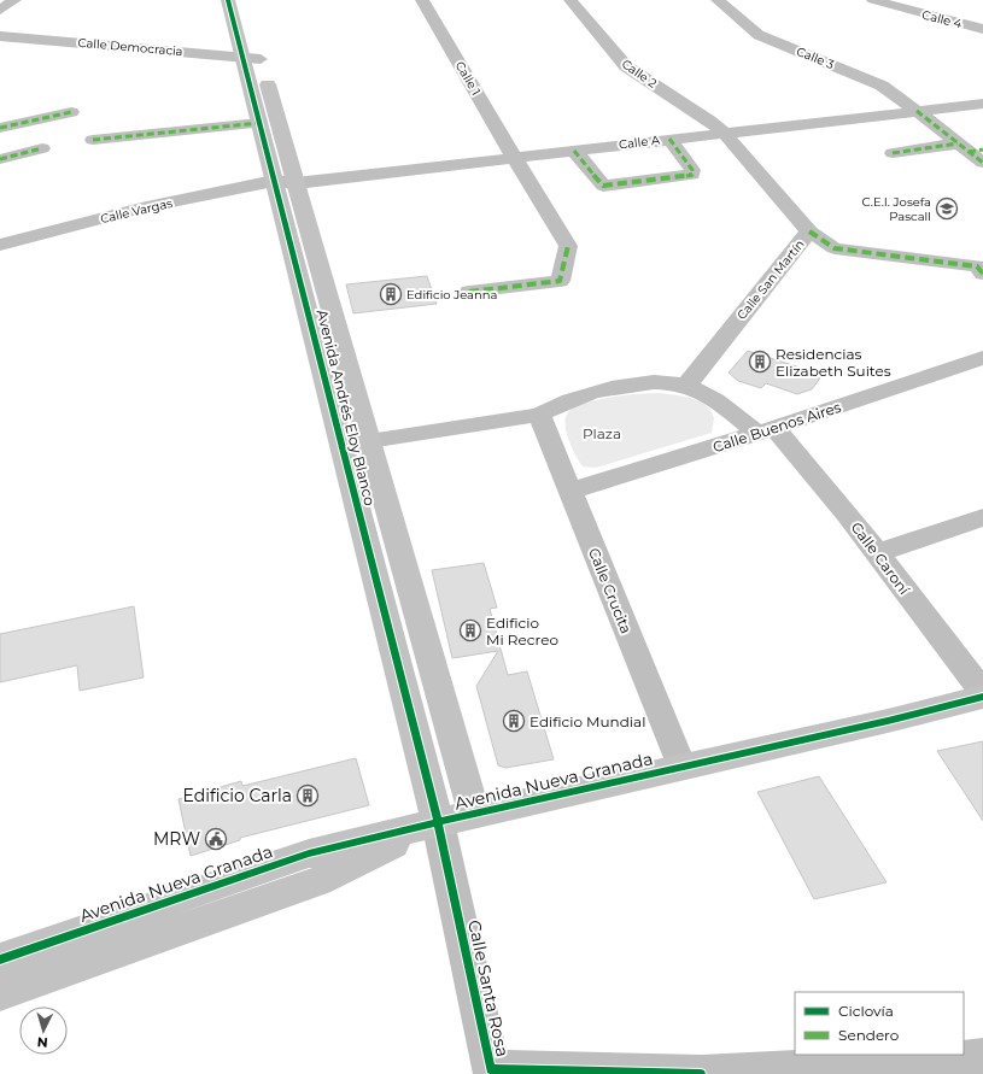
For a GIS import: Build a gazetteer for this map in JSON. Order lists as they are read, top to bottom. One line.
{"streets":{"street":["Calle 4","Calle Democracia","Calle 3","Calle 2","Calle 1","Calle A","Calle Vargas","Calle San Martín","Avenida Andrés Eloy Blanco","Calle Buenos Aires","Calle Caroní","Calle Crucita","Avenida Nueva Granada","Calle Santa Rosa"]},"crossings":[["Calle Democracia","Avenida Andrés Eloy Blanco"],["Calle 3","Calle A"],["Calle 2","Calle A"],["Calle 2","Calle San Martín"],["Calle 1","Calle A"],["Calle A","Calle Vargas"],["Calle A","Calle San Martín"],["Calle A","Avenida Andrés Eloy Blanco"],["Calle Vargas","Avenida Andrés Eloy Blanco"],["Avenida Andrés Eloy Blanco","Avenida Nueva Granada"],["Avenida Andrés Eloy Blanco","Calle Santa Rosa"],["Calle Buenos Aires","Calle Caroní"],["Calle Buenos Aires","Calle Crucita"],["Calle Crucita","Avenida Nueva Granada"],["Avenida Nueva Granada","Calle Santa Rosa"]],"parks":["Plaza"],"places":{"school or university":["C.E.I. Josefa Pascall"],"building":["Edificio Jeanna","Residencias Elizabeth Suites","Edificio Mi Recreo","Edificio Mundial","Edificio Carla"],"public building":["MRW"]},"legend":["Ciclovía","Sendero"],"north":"bottom"}
